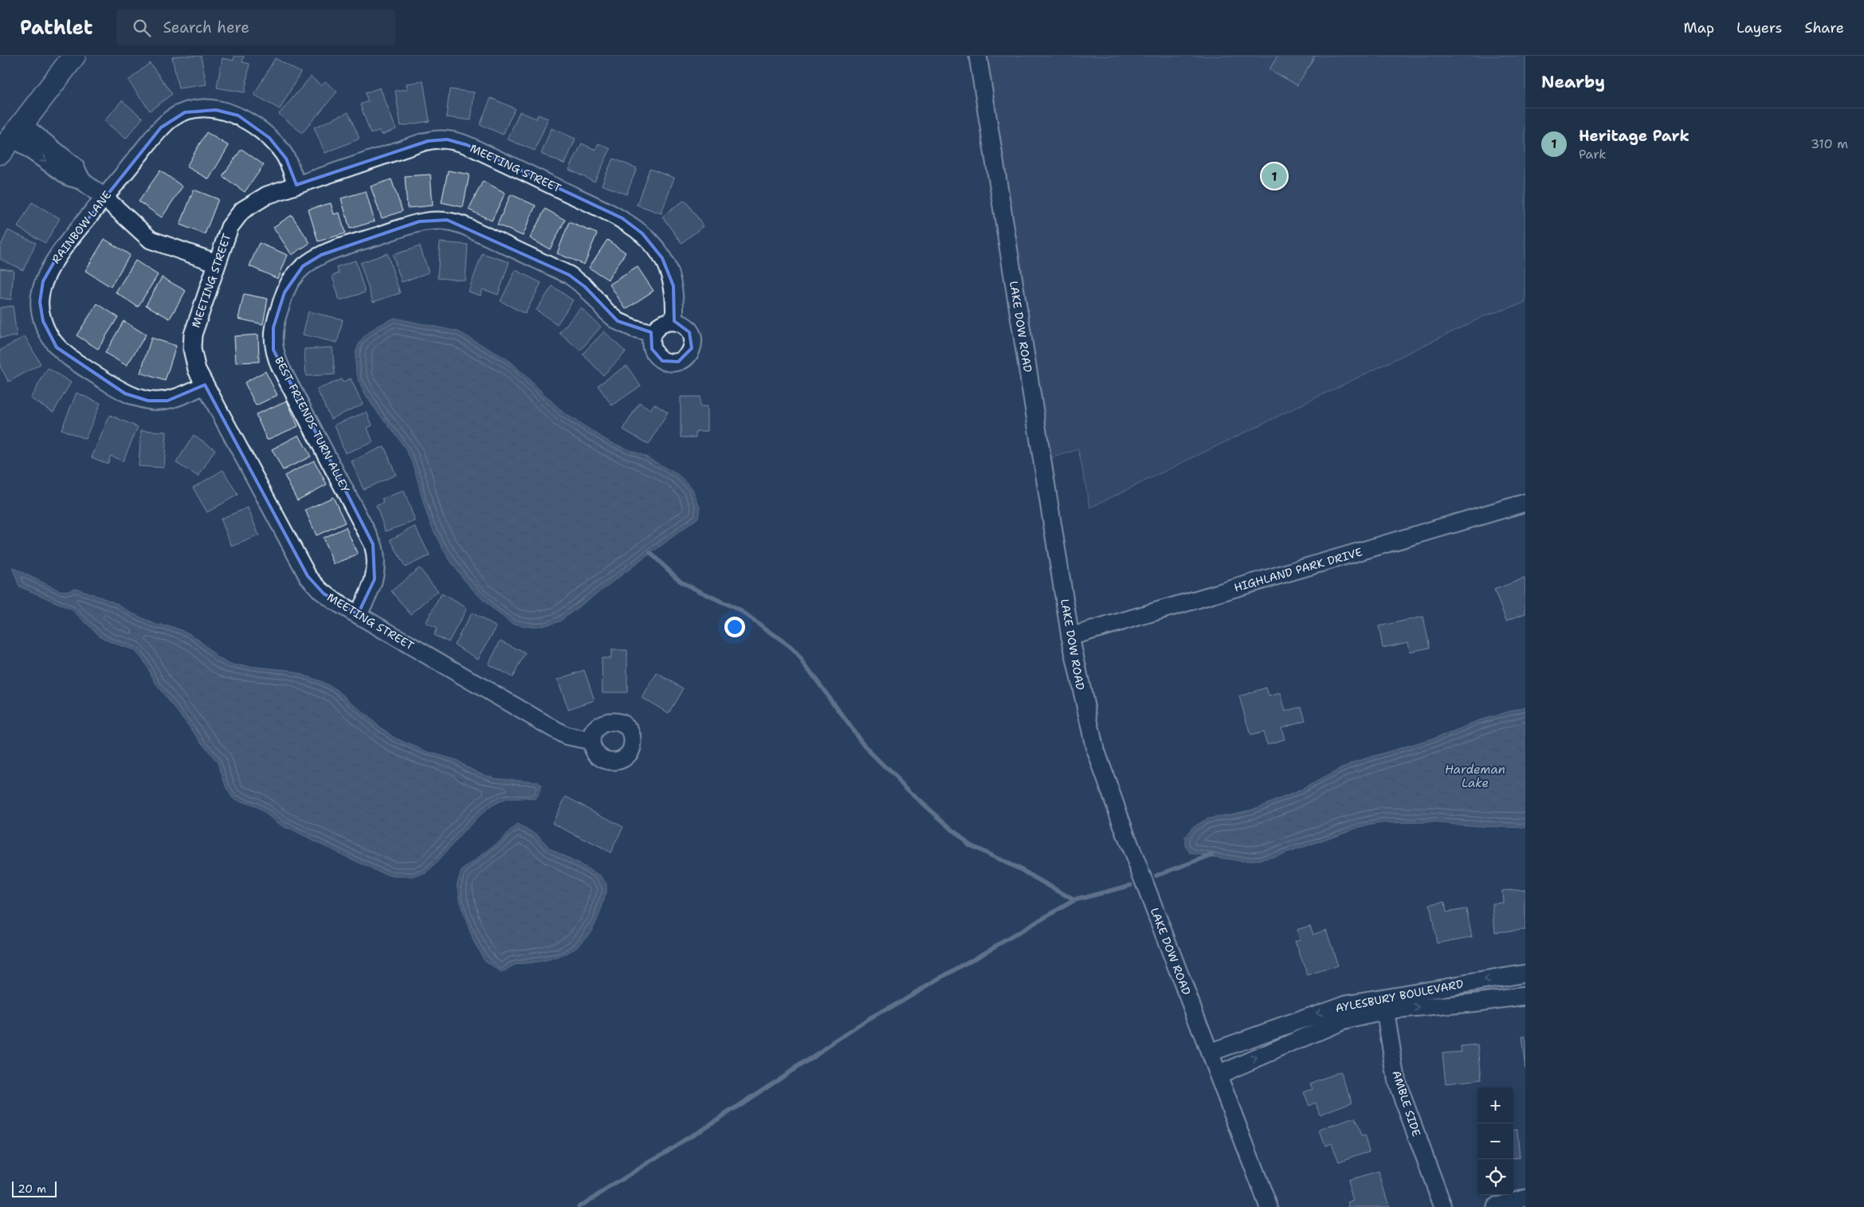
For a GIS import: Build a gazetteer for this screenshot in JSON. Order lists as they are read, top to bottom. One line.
{"streets":{"street":["MEETING STREET","RAINBOW LANE","LAKE DOW ROAD","BEST FRIENDS TURN ALLEY","HIGHLAND PARK DRIVE","AYLESBURY BOULEVARD","AMBLE SIDE"]},"crossings":[["MEETING STREET","RAINBOW LANE"],["MEETING STREET","BEST FRIENDS TURN ALLEY"],["LAKE DOW ROAD","HIGHLAND PARK DRIVE"],["LAKE DOW ROAD","AYLESBURY BOULEVARD"],["AYLESBURY BOULEVARD","AMBLE SIDE"]],"water":["Hardeman Lake"],"scale_bar":"20 m","page":{"header":"Pathlet","search":"Search here","nav":["Map","Layers","Share"],"heading":"Nearby","list":[{"mark":"1","name":"Heritage Park","note":"Park","value":"310 m"}],"pins":"1","map_buttons":["+","−"],"scale":"20 m"}}
